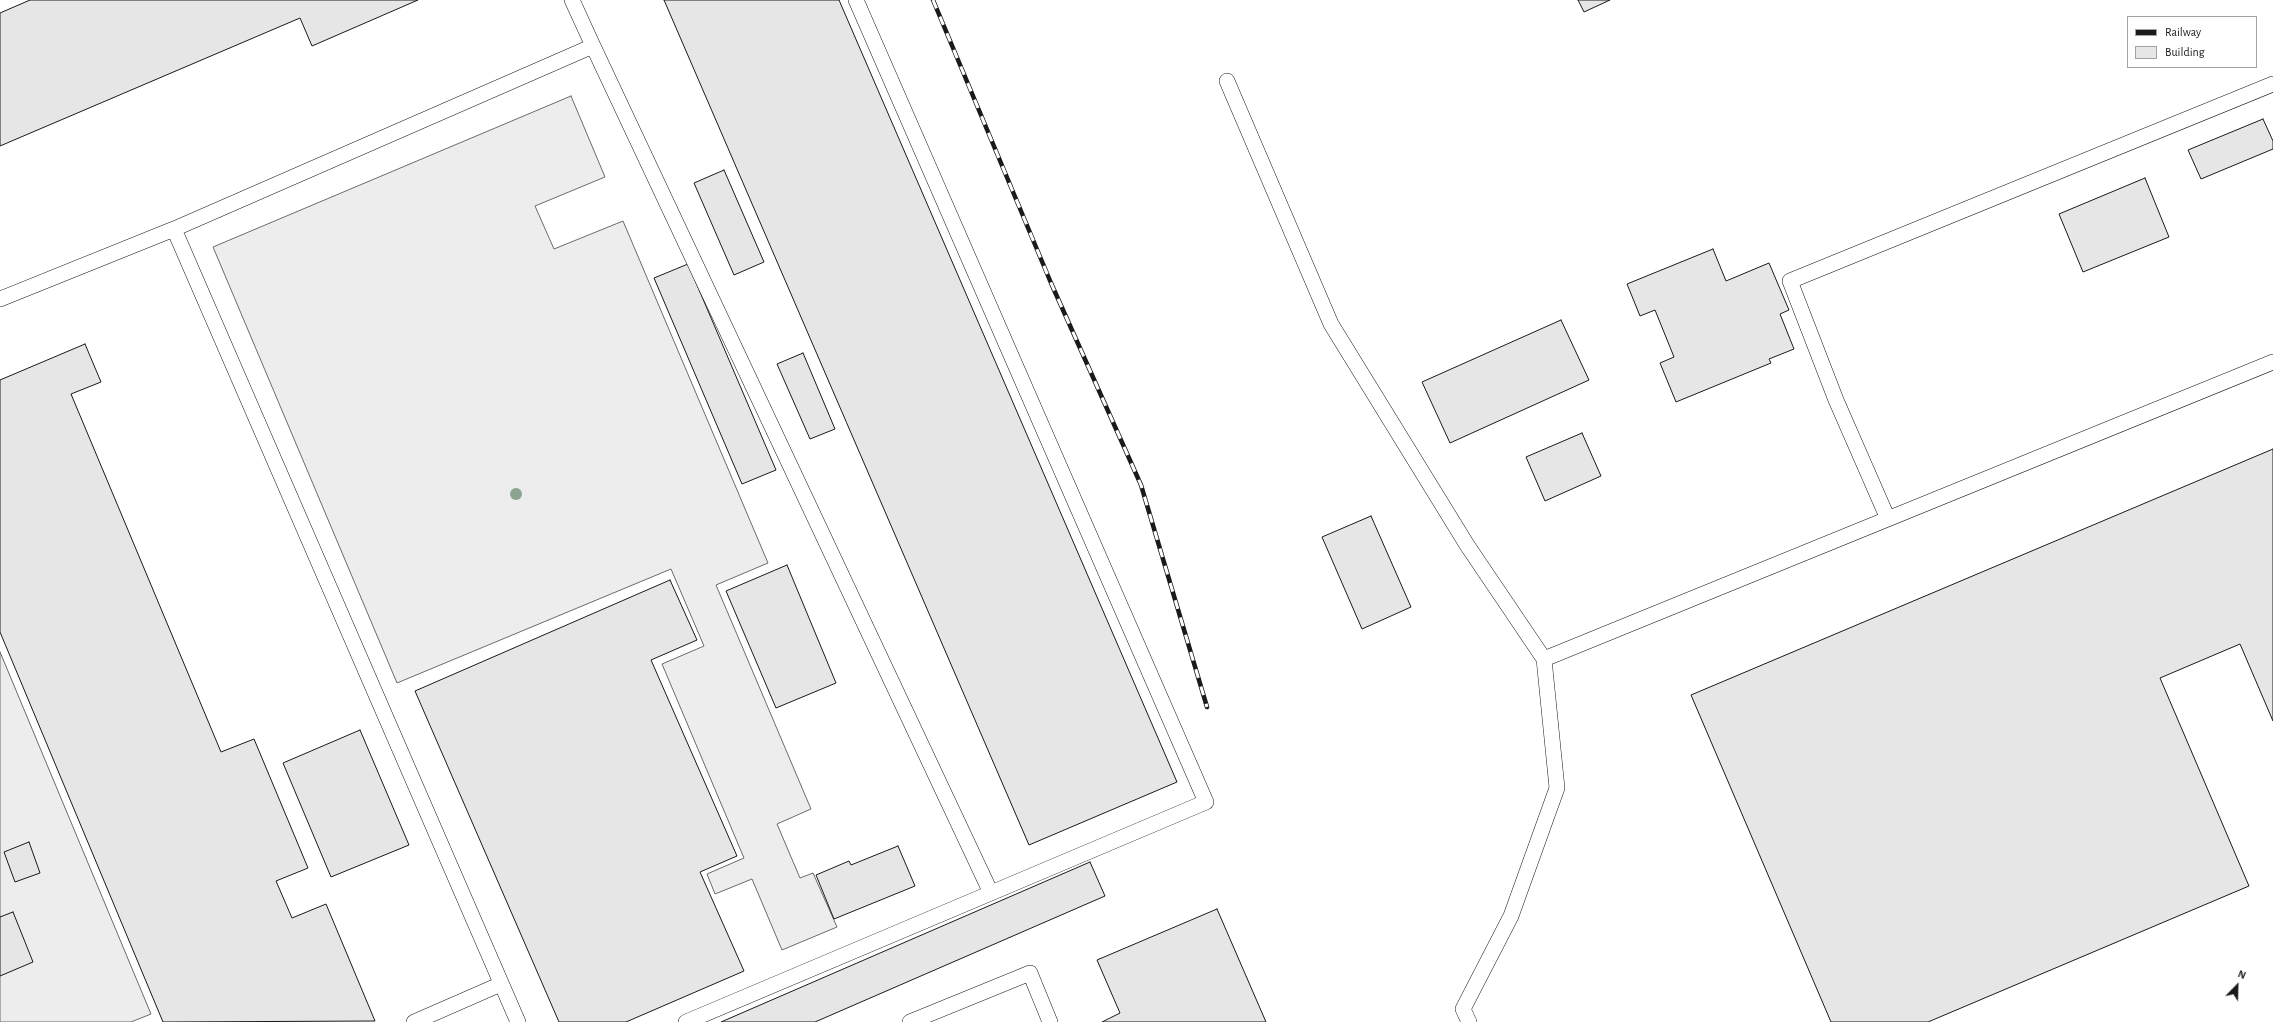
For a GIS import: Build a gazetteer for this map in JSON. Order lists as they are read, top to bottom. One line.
{"legend":["Railway","Building"],"north":"top right"}
